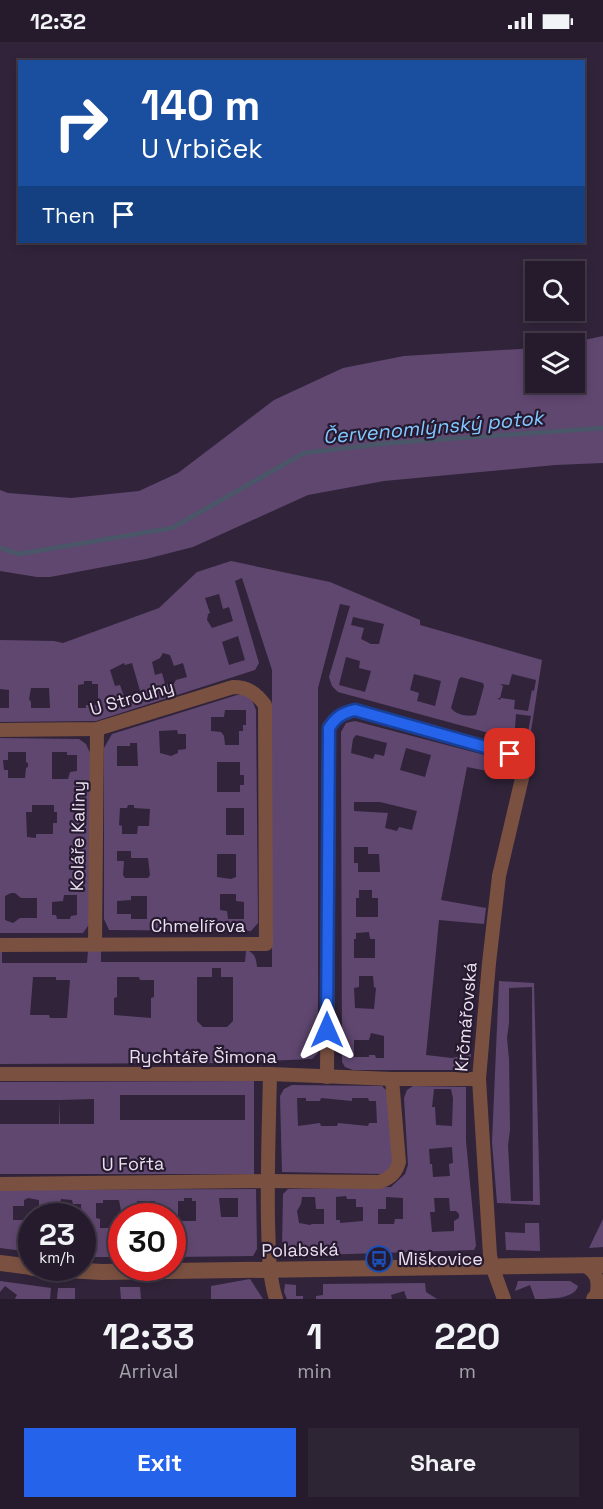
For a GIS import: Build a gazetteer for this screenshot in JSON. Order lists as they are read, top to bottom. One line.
{"streets":{"street":["U Strouhy","Koláře Kaliny","Chmelířova","Krčmářovská","Rychtáře Šimona","U Fořta","Polabská"]},"crossings":[["U Strouhy","Koláře Kaliny"],["U Strouhy","Chmelířova"],["Koláře Kaliny","Chmelířova"],["Krčmářovská","Rychtáře Šimona"],["Krčmářovská","Polabská"]],"water":["Červenomlýnský potok"],"places":{"bus stop":["Miškovice"]},"page":{"status":"12:32","turn":["140 m","U Vrbiček"],"then":"Then","speed":"23 km/h","limit":"30","eta":["12:33","Arrival","1","min","220","m"],"buttons":["Exit","Share"]}}
